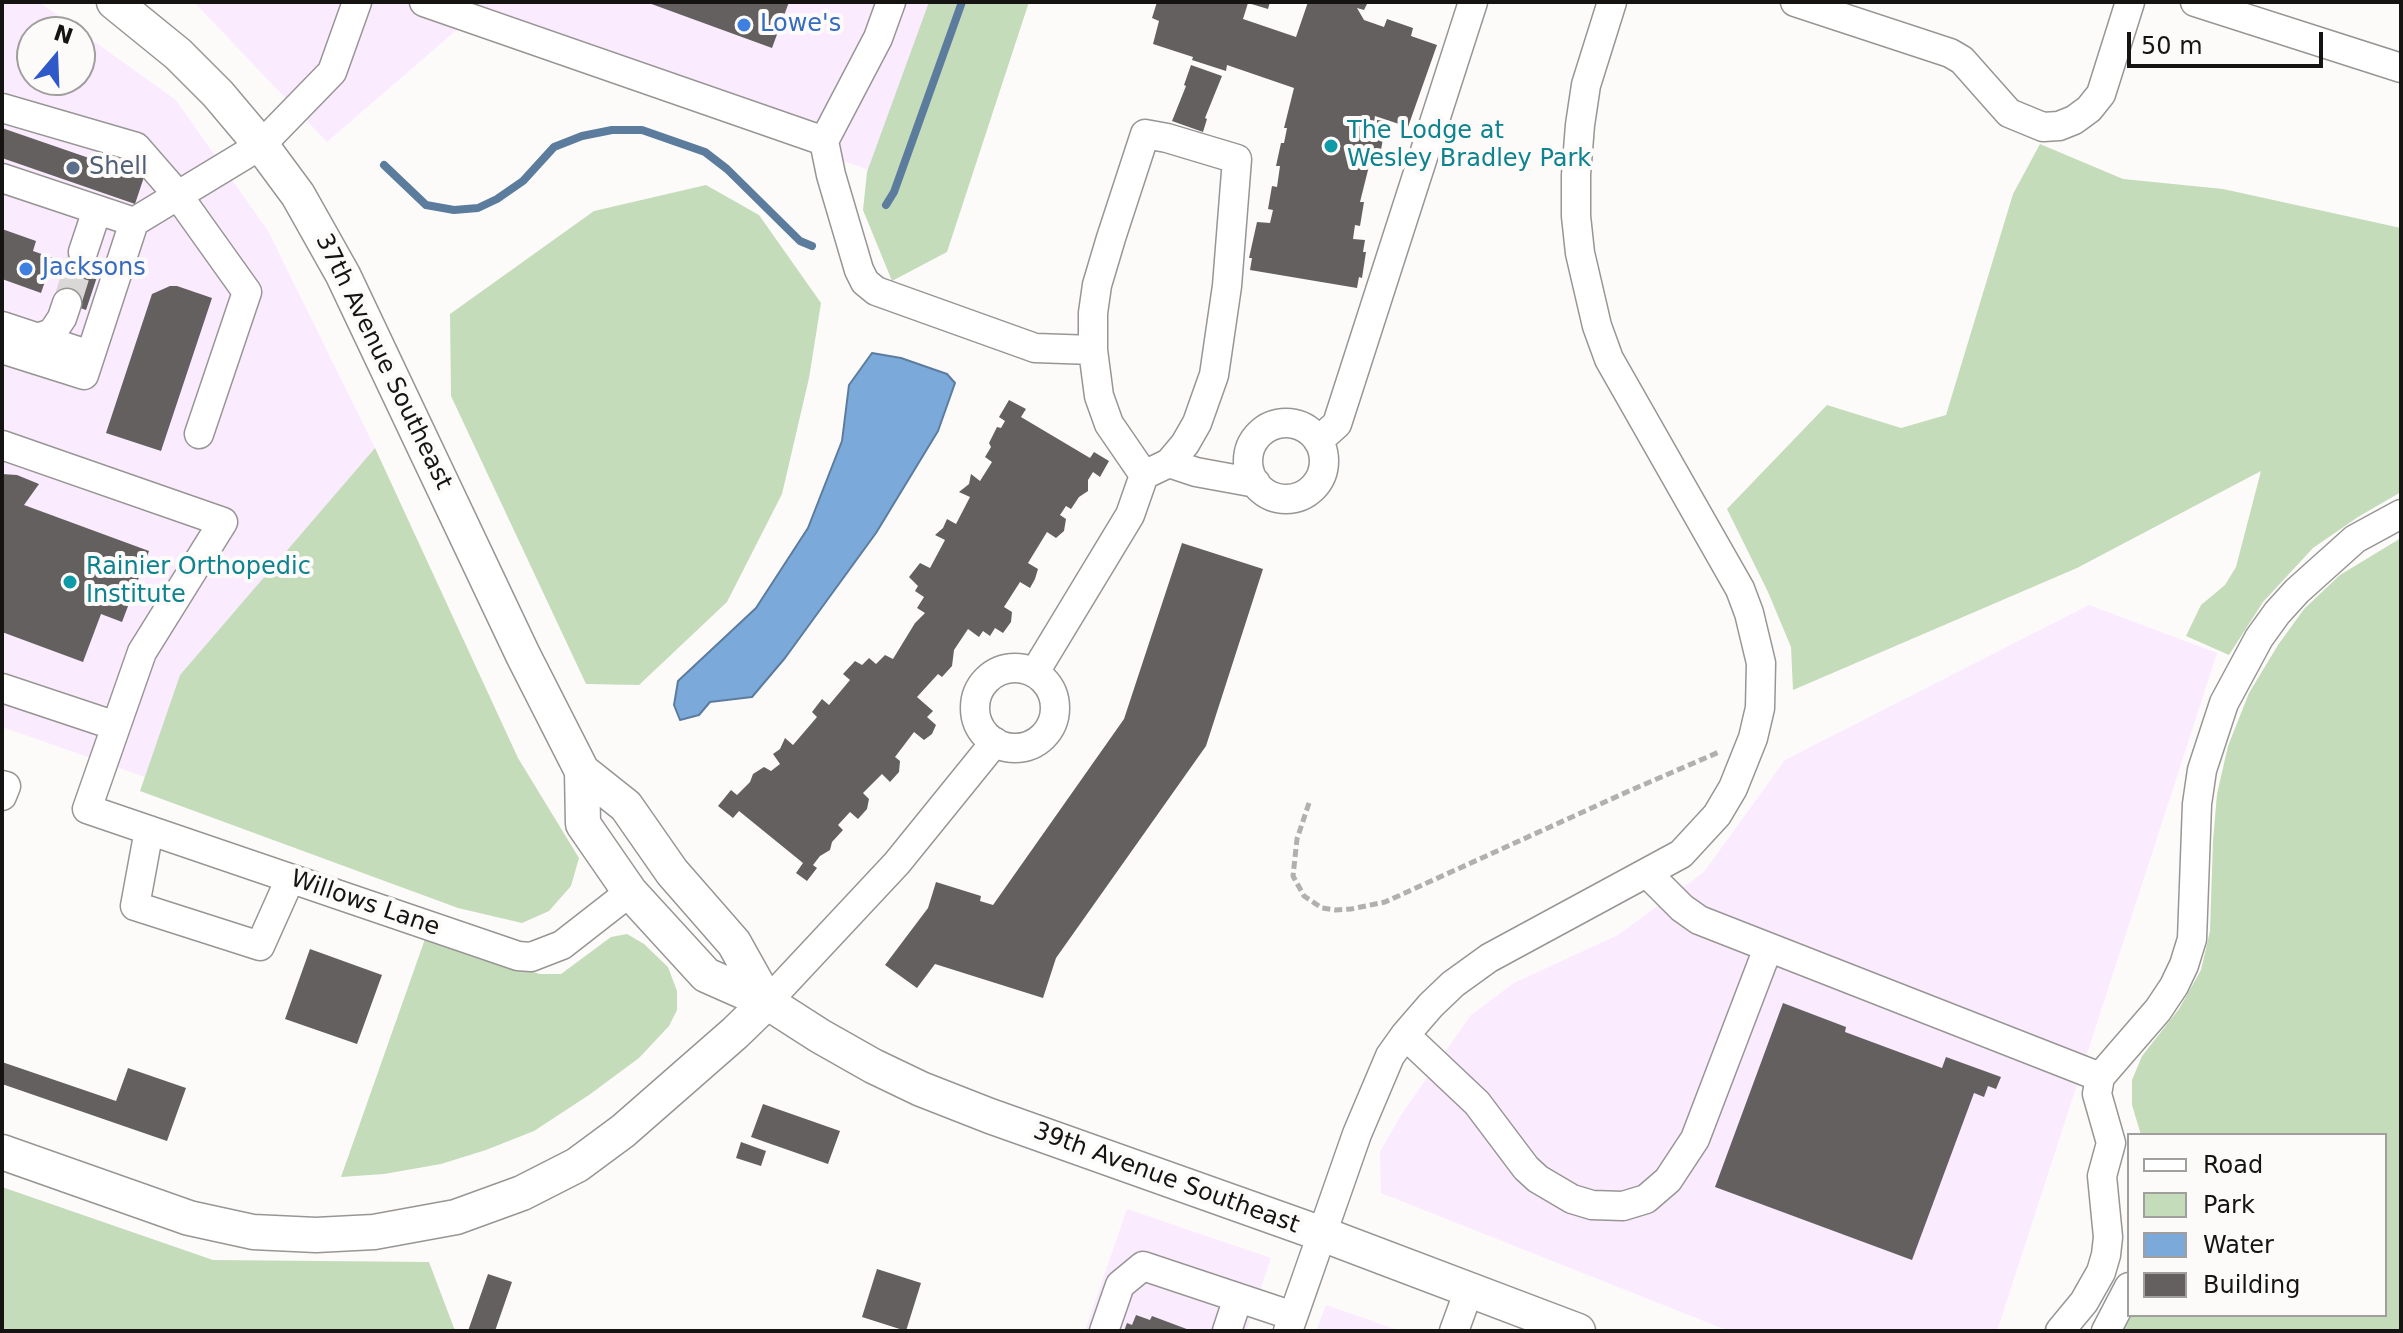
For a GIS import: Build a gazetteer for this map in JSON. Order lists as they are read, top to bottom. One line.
{"streets":{"main road":["37th Avenue Southeast","39th Avenue Southeast"],"street":["Willows Lane"]},"crossings":[["37th Avenue Southeast","Willows Lane"],["37th Avenue Southeast","39th Avenue Southeast"],["Willows Lane","39th Avenue Southeast"]],"places":["Lowe's","The Lodge at Wesley Bradley Park","Shell","Jacksons","Rainier Orthopedic Institute"],"legend":["Road","Park","Water","Building"],"scale_bar":"50 m","north":"top"}
